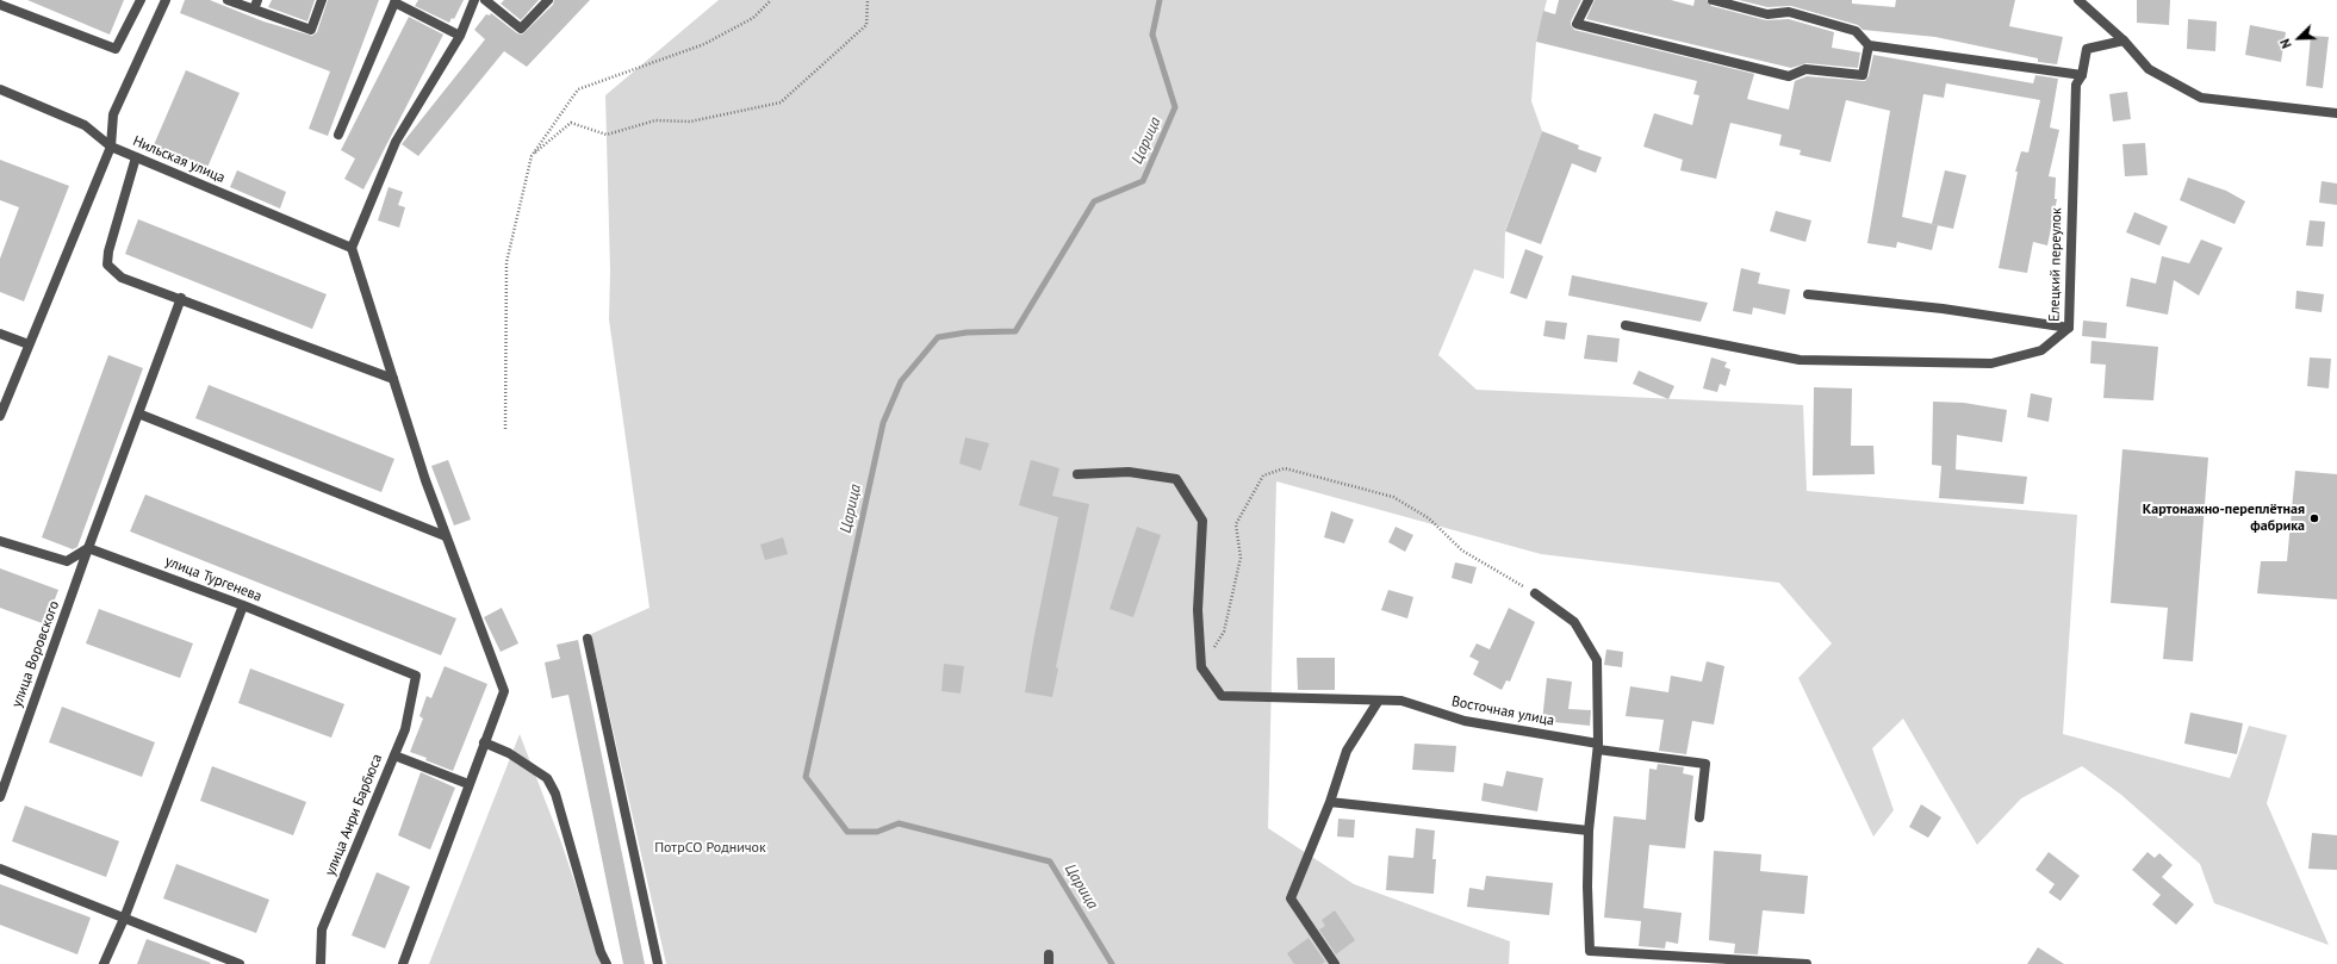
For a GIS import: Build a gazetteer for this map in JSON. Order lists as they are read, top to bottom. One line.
{"streets":{"street":["Нильская улица","Елецкий переулок","улица Тургенева","улица Воровского","Восточная улица","улица Анри Барбюса"]},"crossings":[["улица Тургенева","улица Воровского"],["улица Тургенева","улица Анри Барбюса"]],"water":["Царица"],"parks":["ПотрСО Родничок"],"places":["Картонажно-переплётная фабрика"],"north":"bottom left"}
